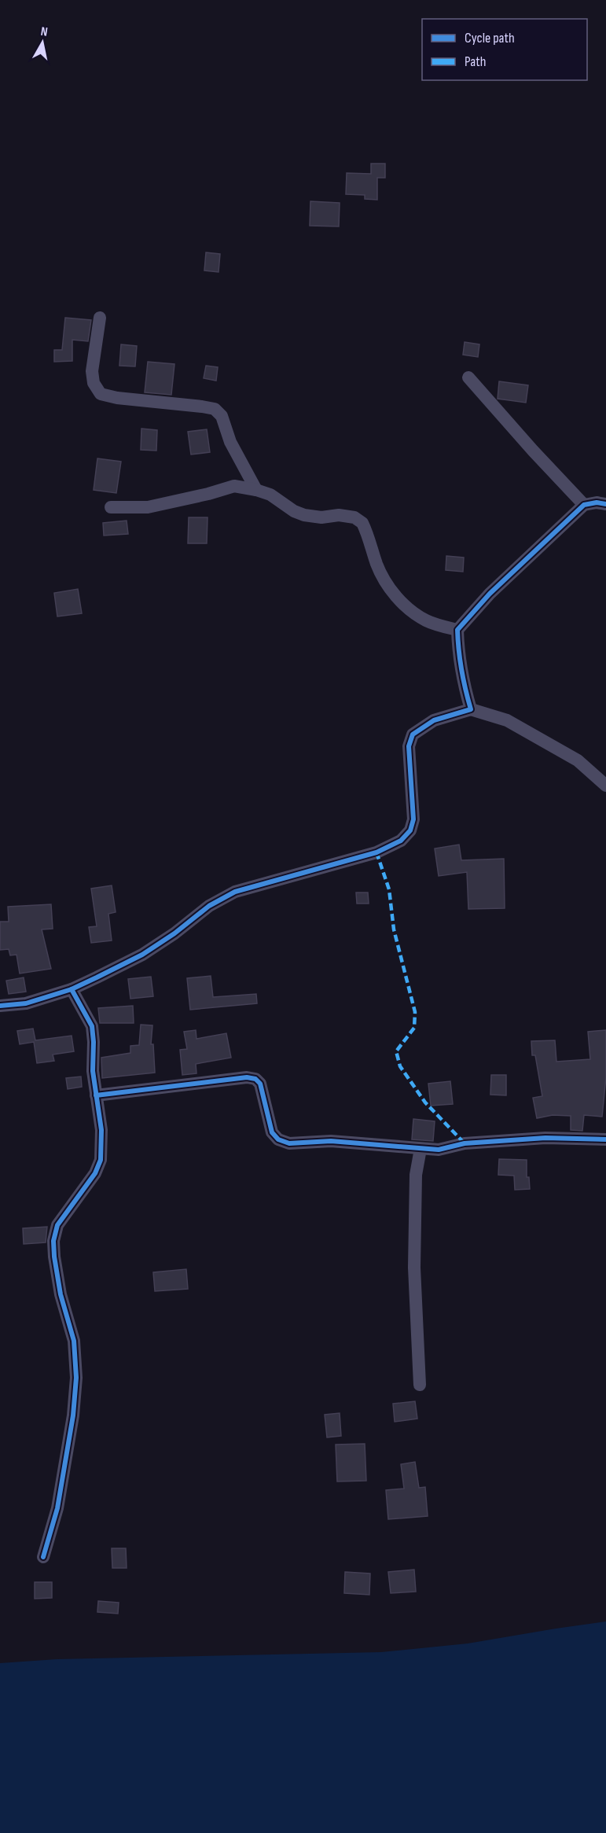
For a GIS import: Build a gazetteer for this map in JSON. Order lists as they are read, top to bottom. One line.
{"legend":["Cycle path","Path"],"north":"top"}
